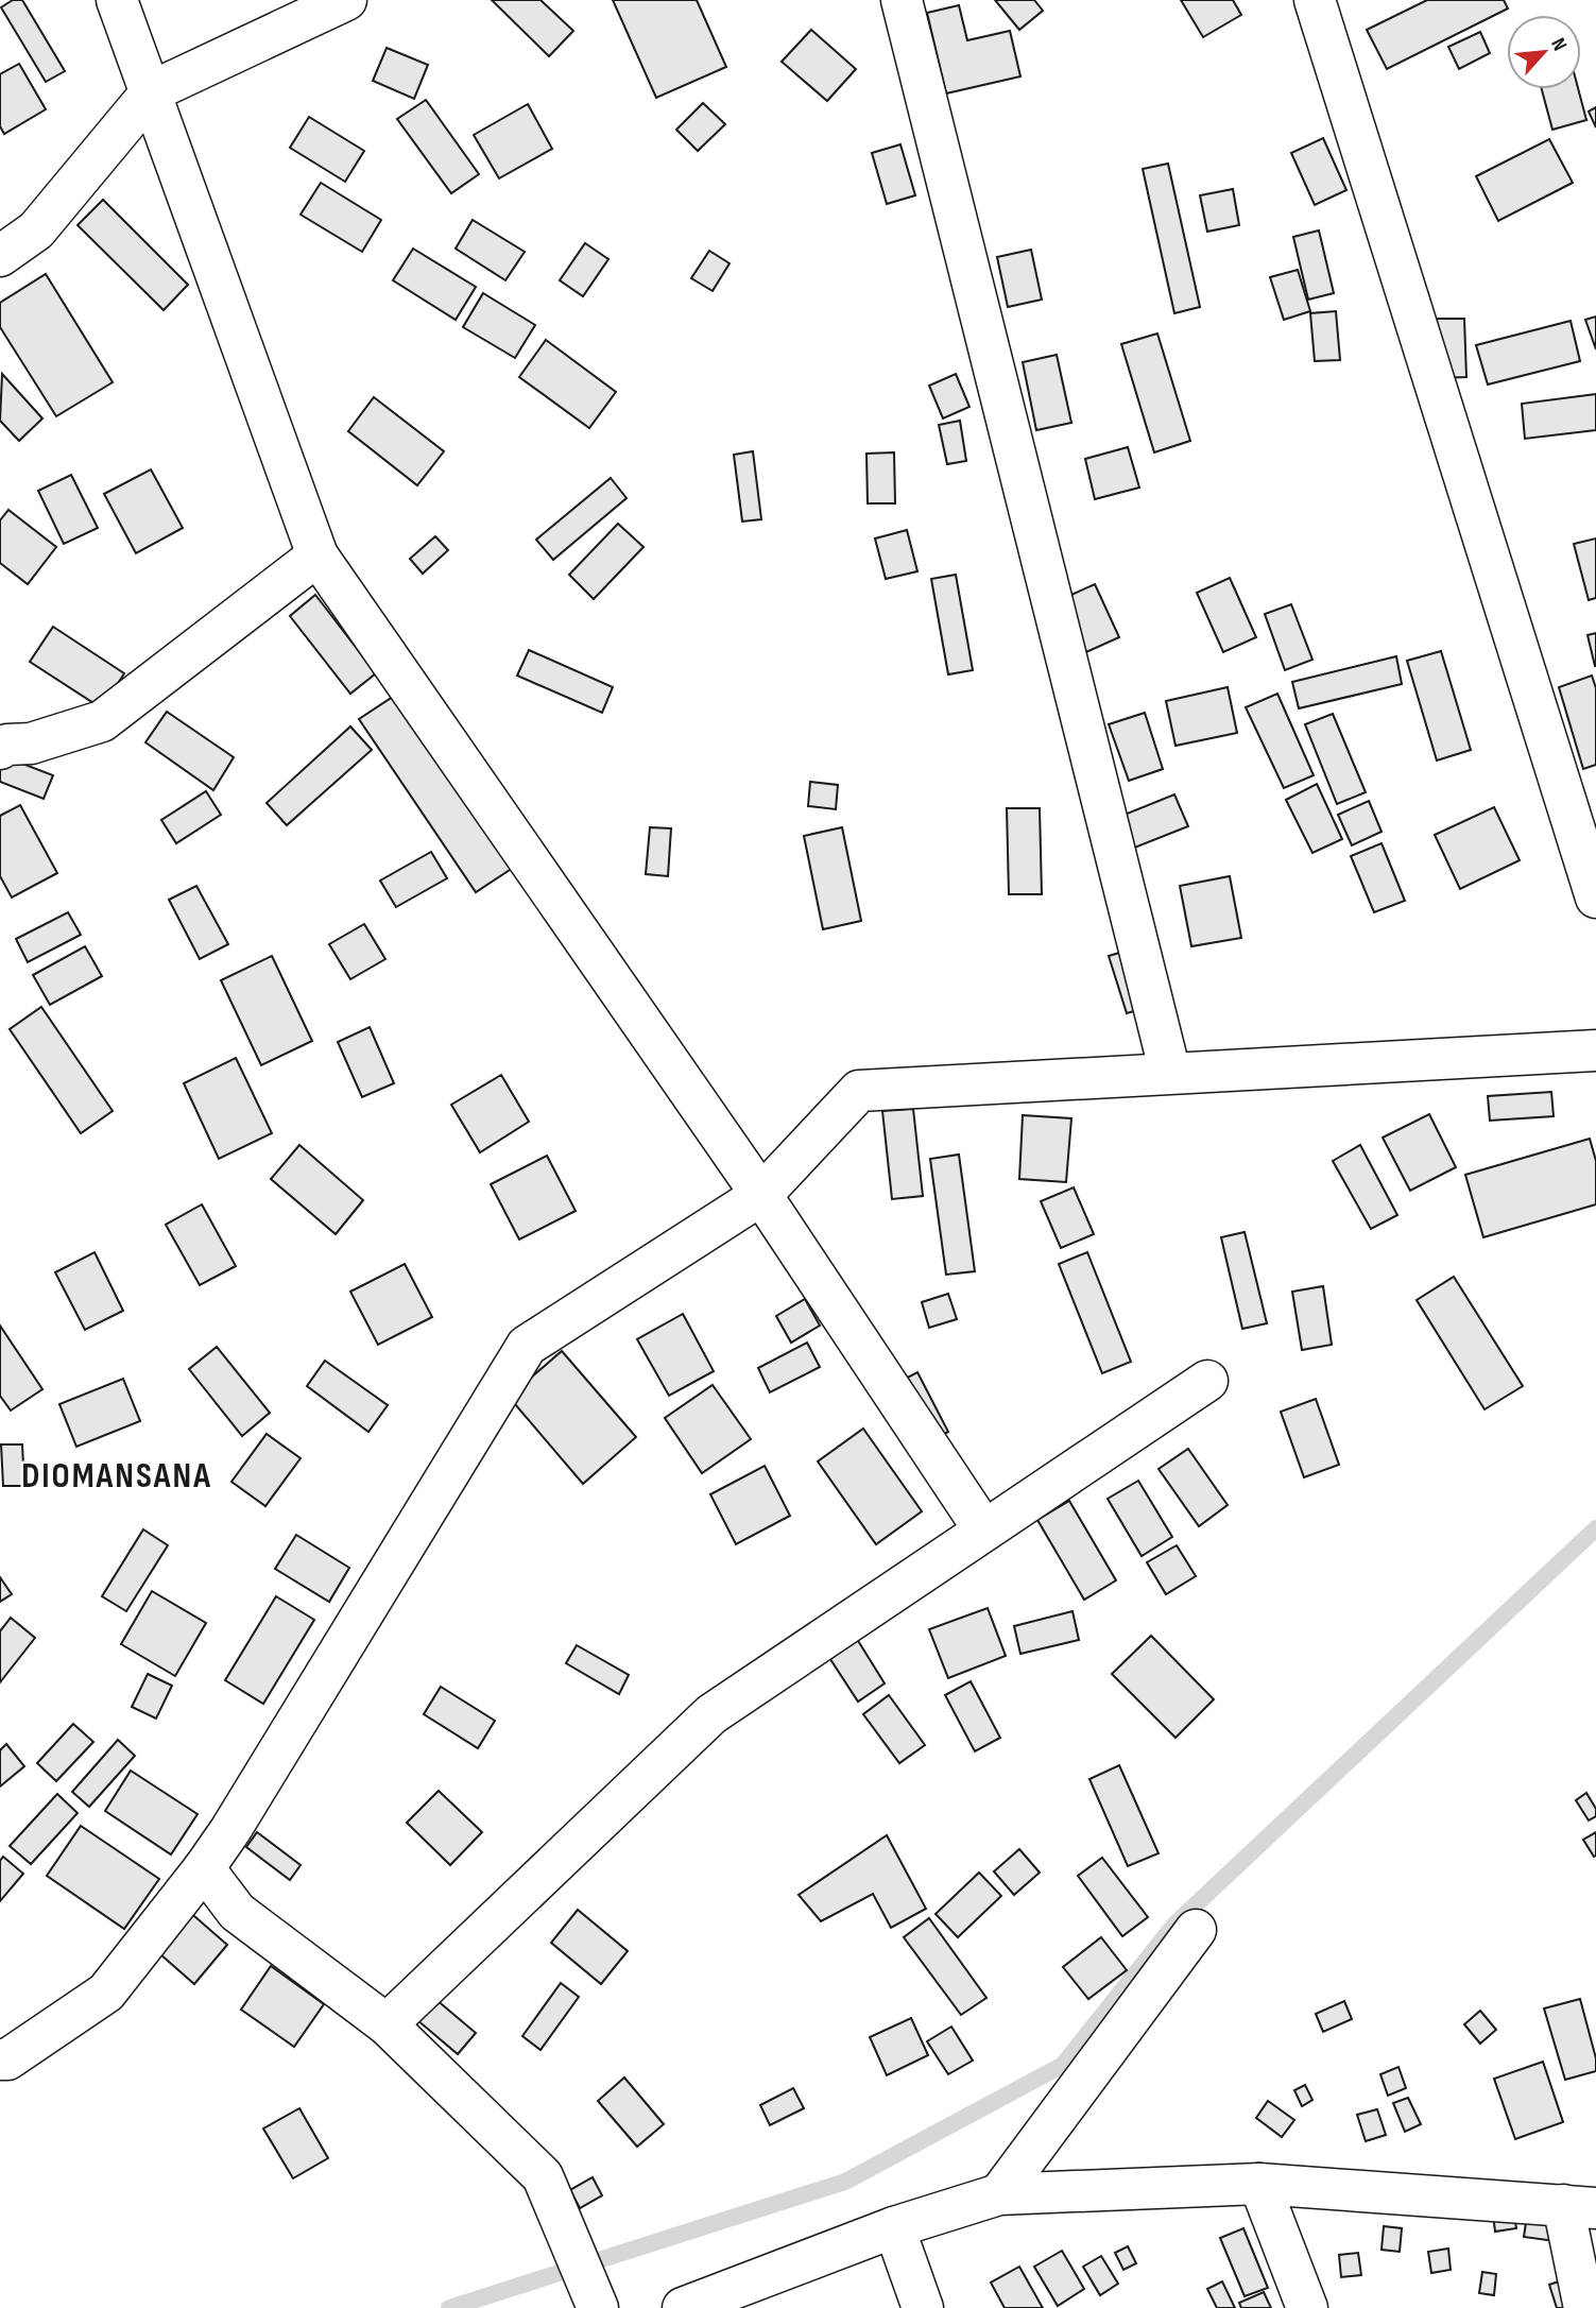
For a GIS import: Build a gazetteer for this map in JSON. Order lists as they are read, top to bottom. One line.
{"districts":["DIOMANSANA"],"north":"top right"}
